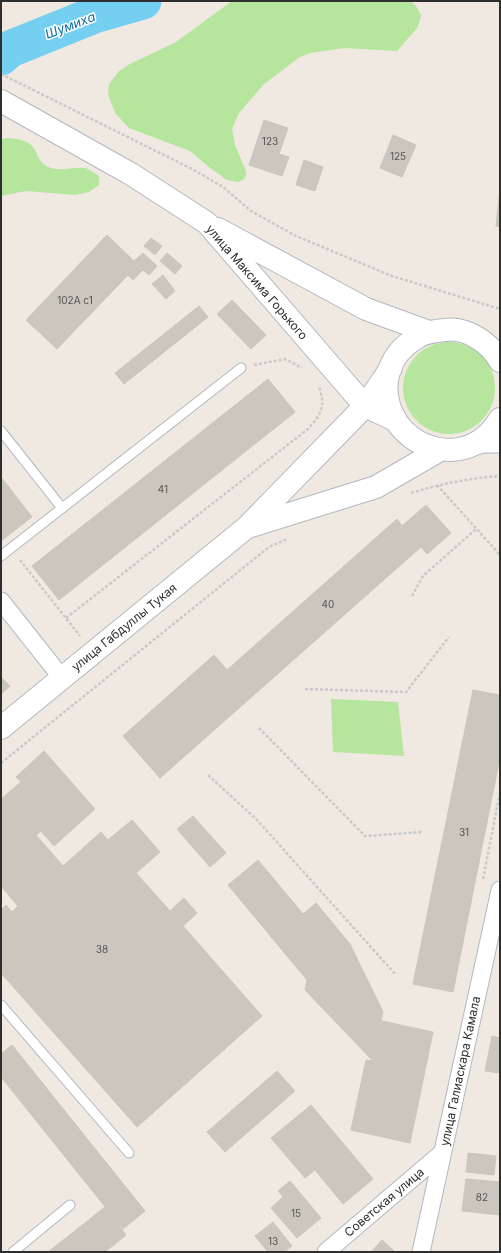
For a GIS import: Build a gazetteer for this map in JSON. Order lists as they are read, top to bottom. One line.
{"streets":{"main road":["улица Максима Горького","улица Габдуллы Тукая"],"street":["улица Галиаскара Камала","Советская улица"]},"crossings":[["улица Максима Горького","улица Габдуллы Тукая"],["улица Галиаскара Камала","Советская улица"]],"water":["Шумиха"],"house_numbers":["123","125","102А с1","41","40","31","38","82","15","13"]}
